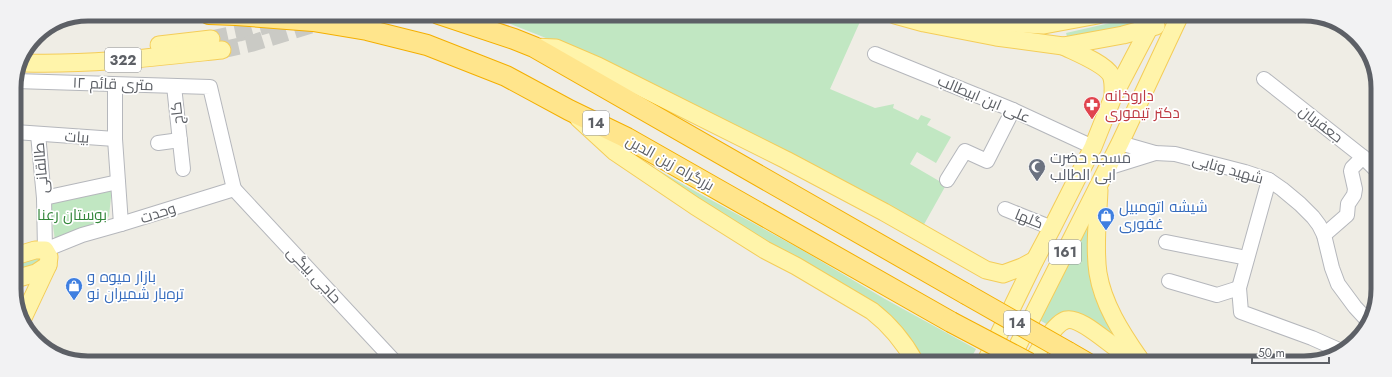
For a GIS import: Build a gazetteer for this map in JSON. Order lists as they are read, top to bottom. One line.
{"streets":{"highway":["14","بزرگراه زین الدین"],"main road":["322","161"],"street":["۱۲ متری قائم","علی ابن ابیطالب","کاج","جعفریان","بیات","طالقانی","شهید ونایی","وحدت","گلها","حاجی بیگی"]},"crossings":[["۱۲ متری قائم","کاج"],["۱۲ متری قائم","وحدت"],["۱۲ متری قائم","حاجی بیگی"],["علی ابن ابیطالب","161"],["بیات","طالقانی"],["طالقانی","وحدت"],["شهید ونایی","161"],["وحدت","حاجی بیگی"],["گلها","161"]],"parks":["بوستان رعنا"],"places":{"pharmacy":["داروخانه دکتر تیموری"],"mosque":["مسجد حضرت ابی الطالب"],"shop":["شیشه اتومبیل غفوری","بازار میوه و تره‌بار شمیران نو"]},"scale_bar":"50 m"}
